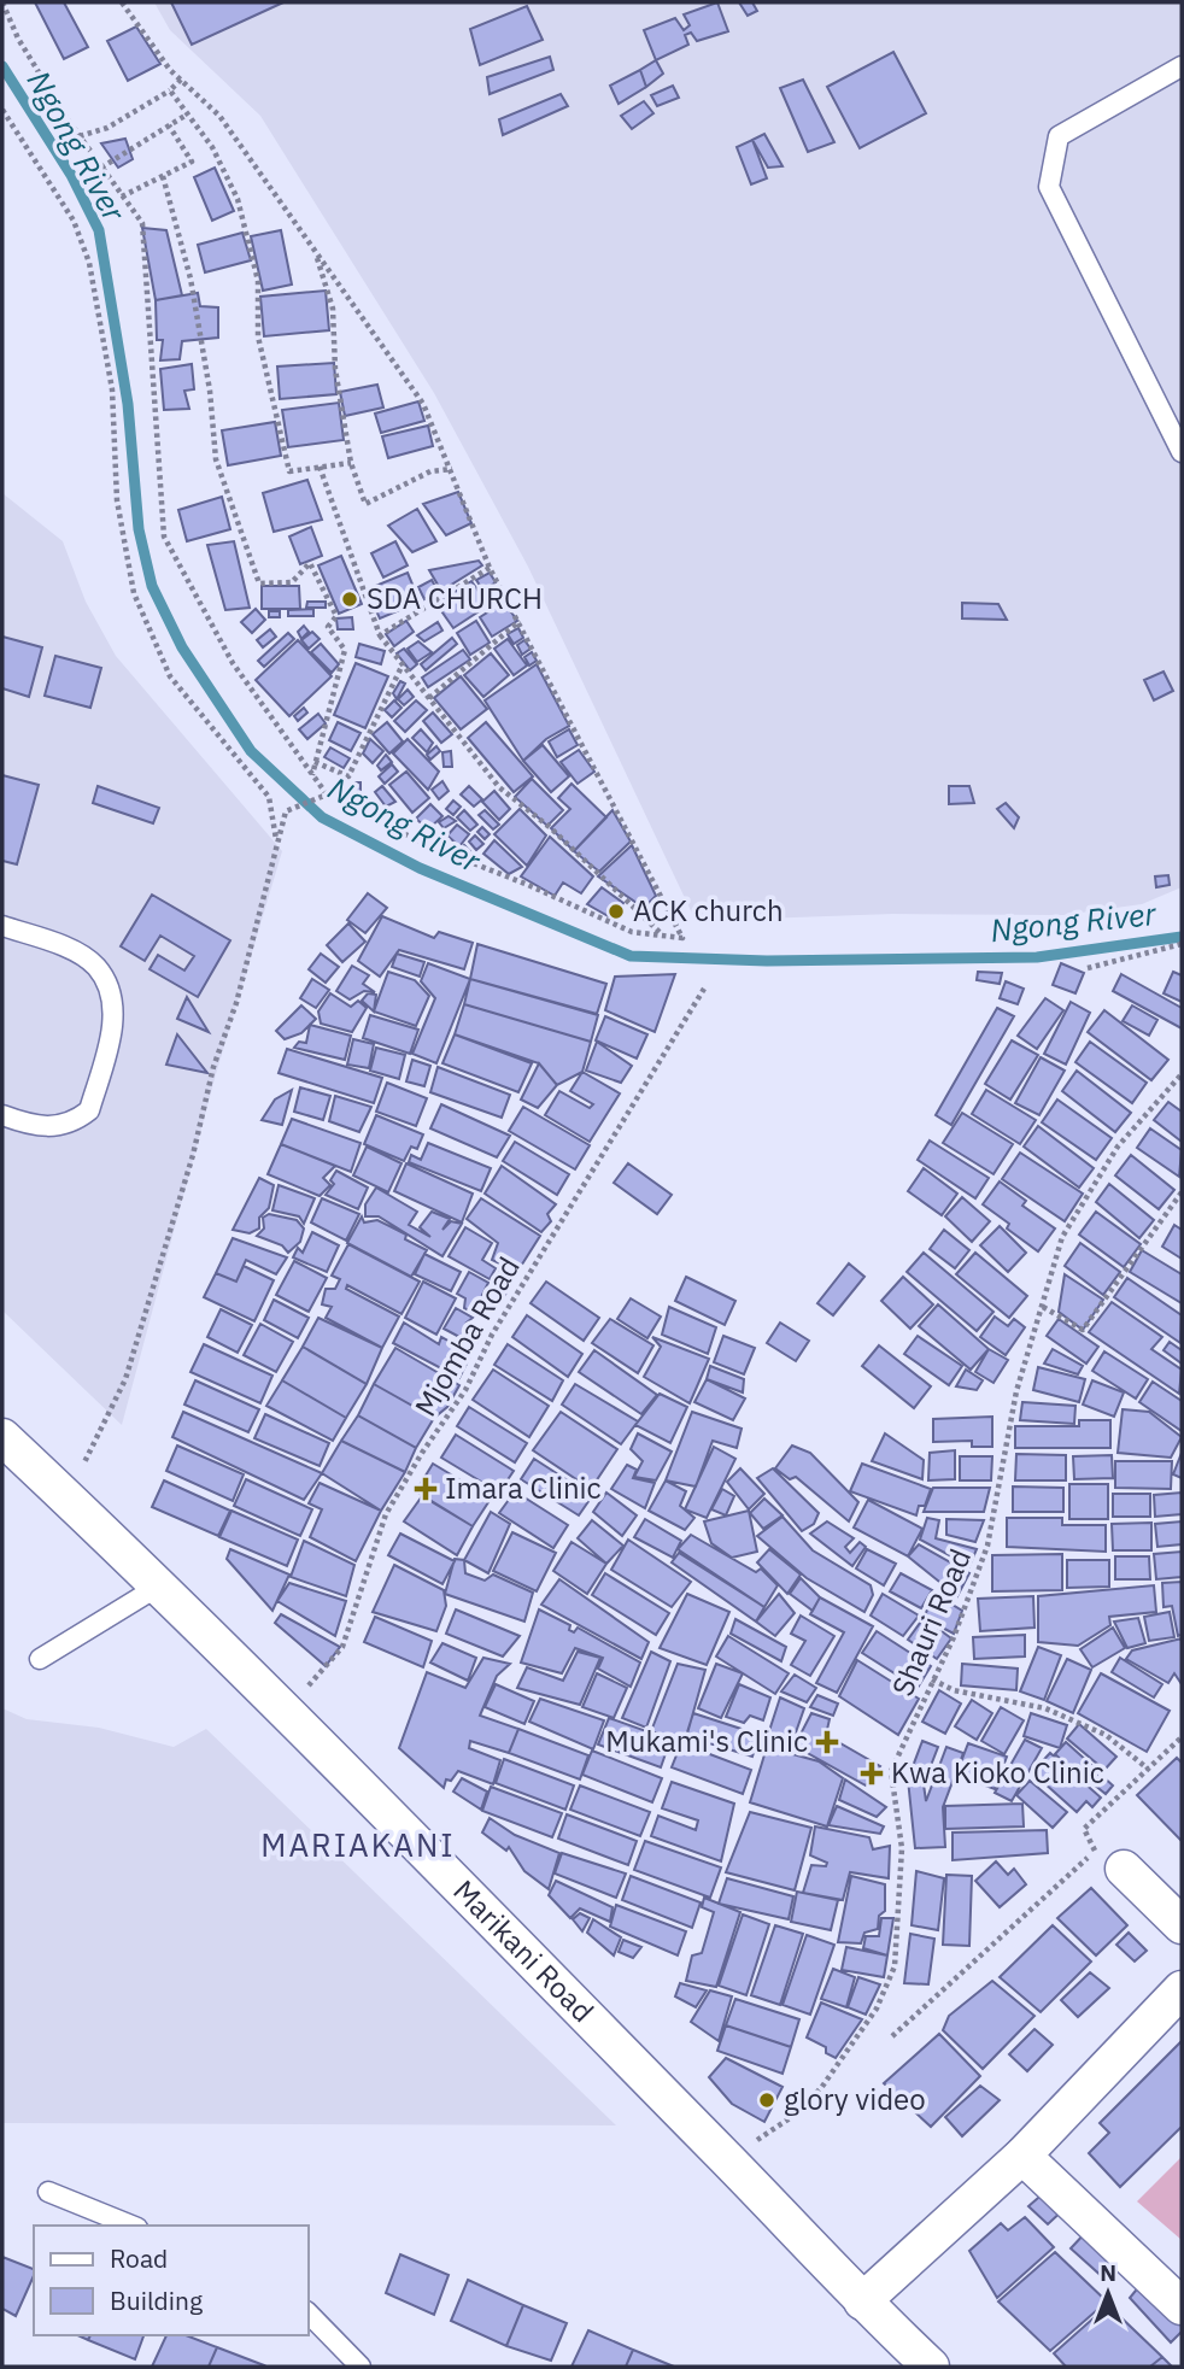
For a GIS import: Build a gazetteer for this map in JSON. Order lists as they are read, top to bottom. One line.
{"streets":{"street":["Marikani Road"],"path":["Mjomba Road","Shauri Road"]},"crossings":[["Mjomba Road","Marikani Road"]],"districts":["MARIAKANI"],"water":["Ngong River"],"places":{"other":["SDA CHURCH","ACK church","glory video"],"health":["Imara Clinic","Mukami's Clinic","Kwa Kioko Clinic"]},"legend":["Road","Building"],"north":"top"}
